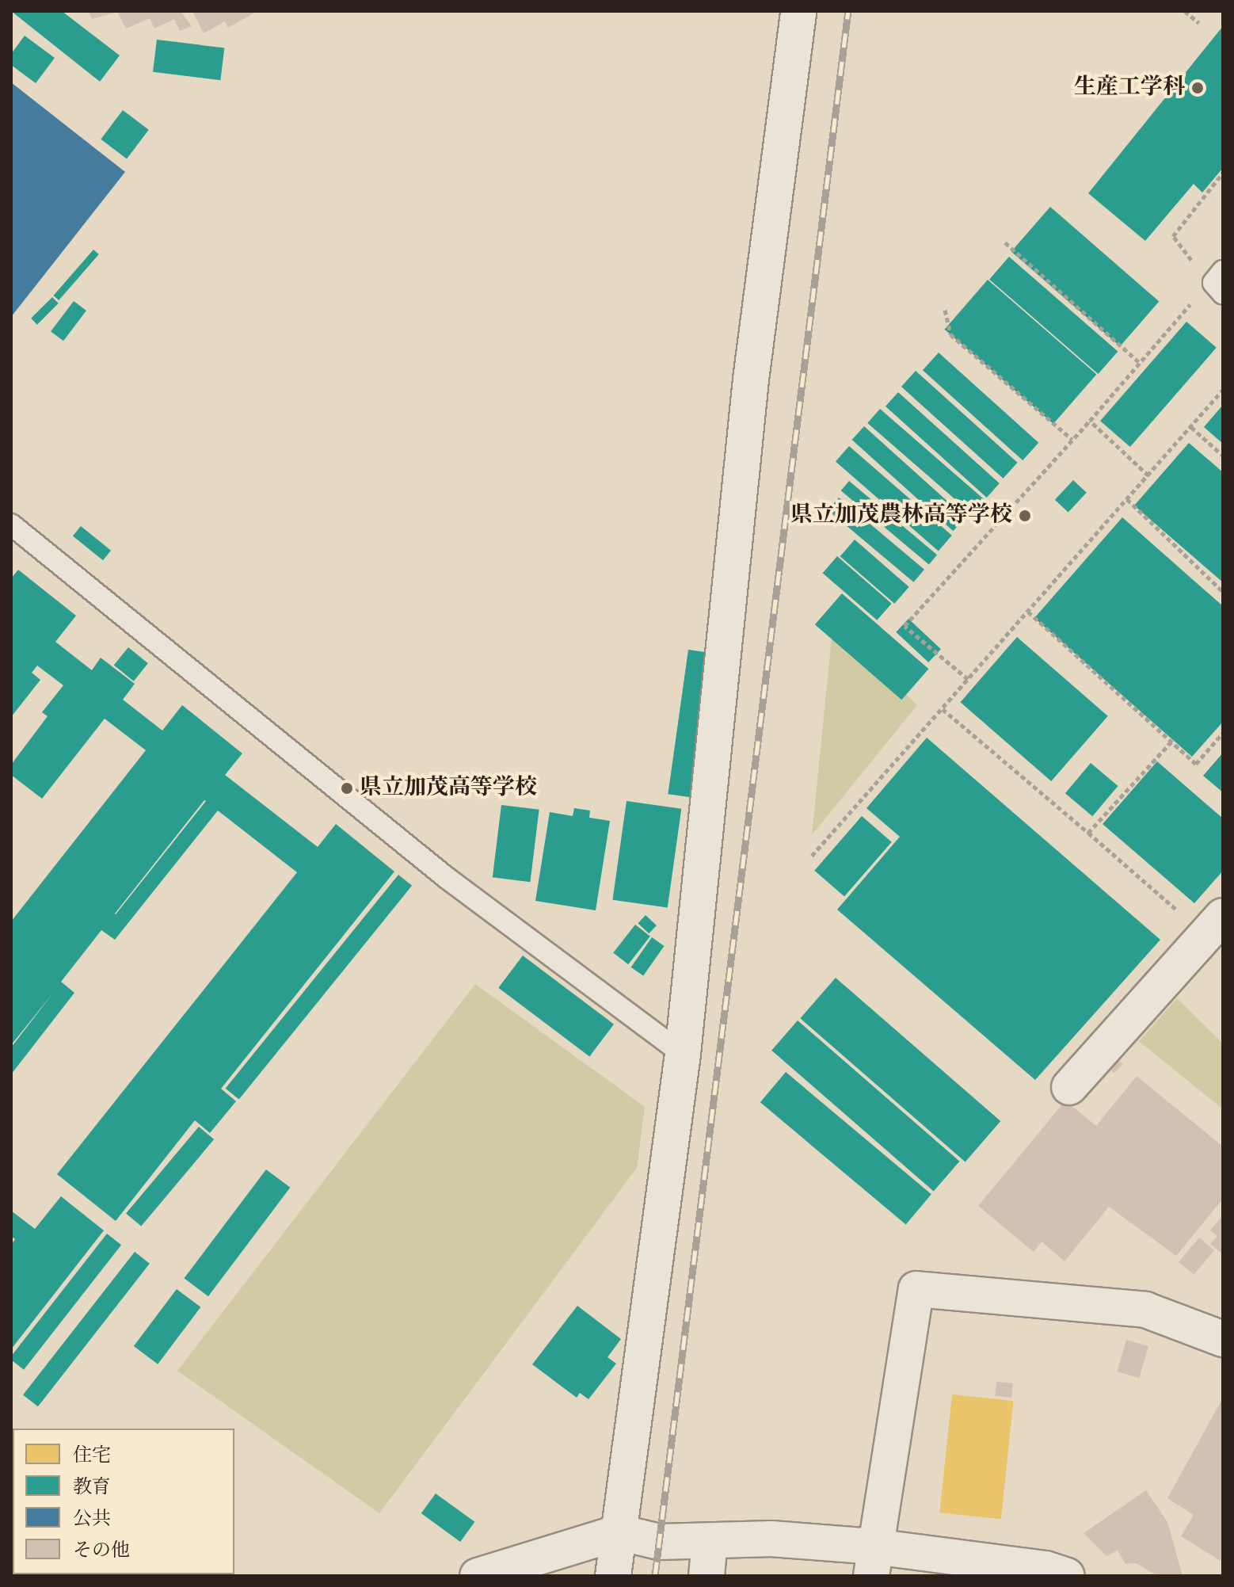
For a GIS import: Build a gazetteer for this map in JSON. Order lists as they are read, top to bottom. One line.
{"places":["生産工学科","県立加茂農林高等学校","県立加茂高等学校"],"legend":["住宅","教育","公共","その他"]}
